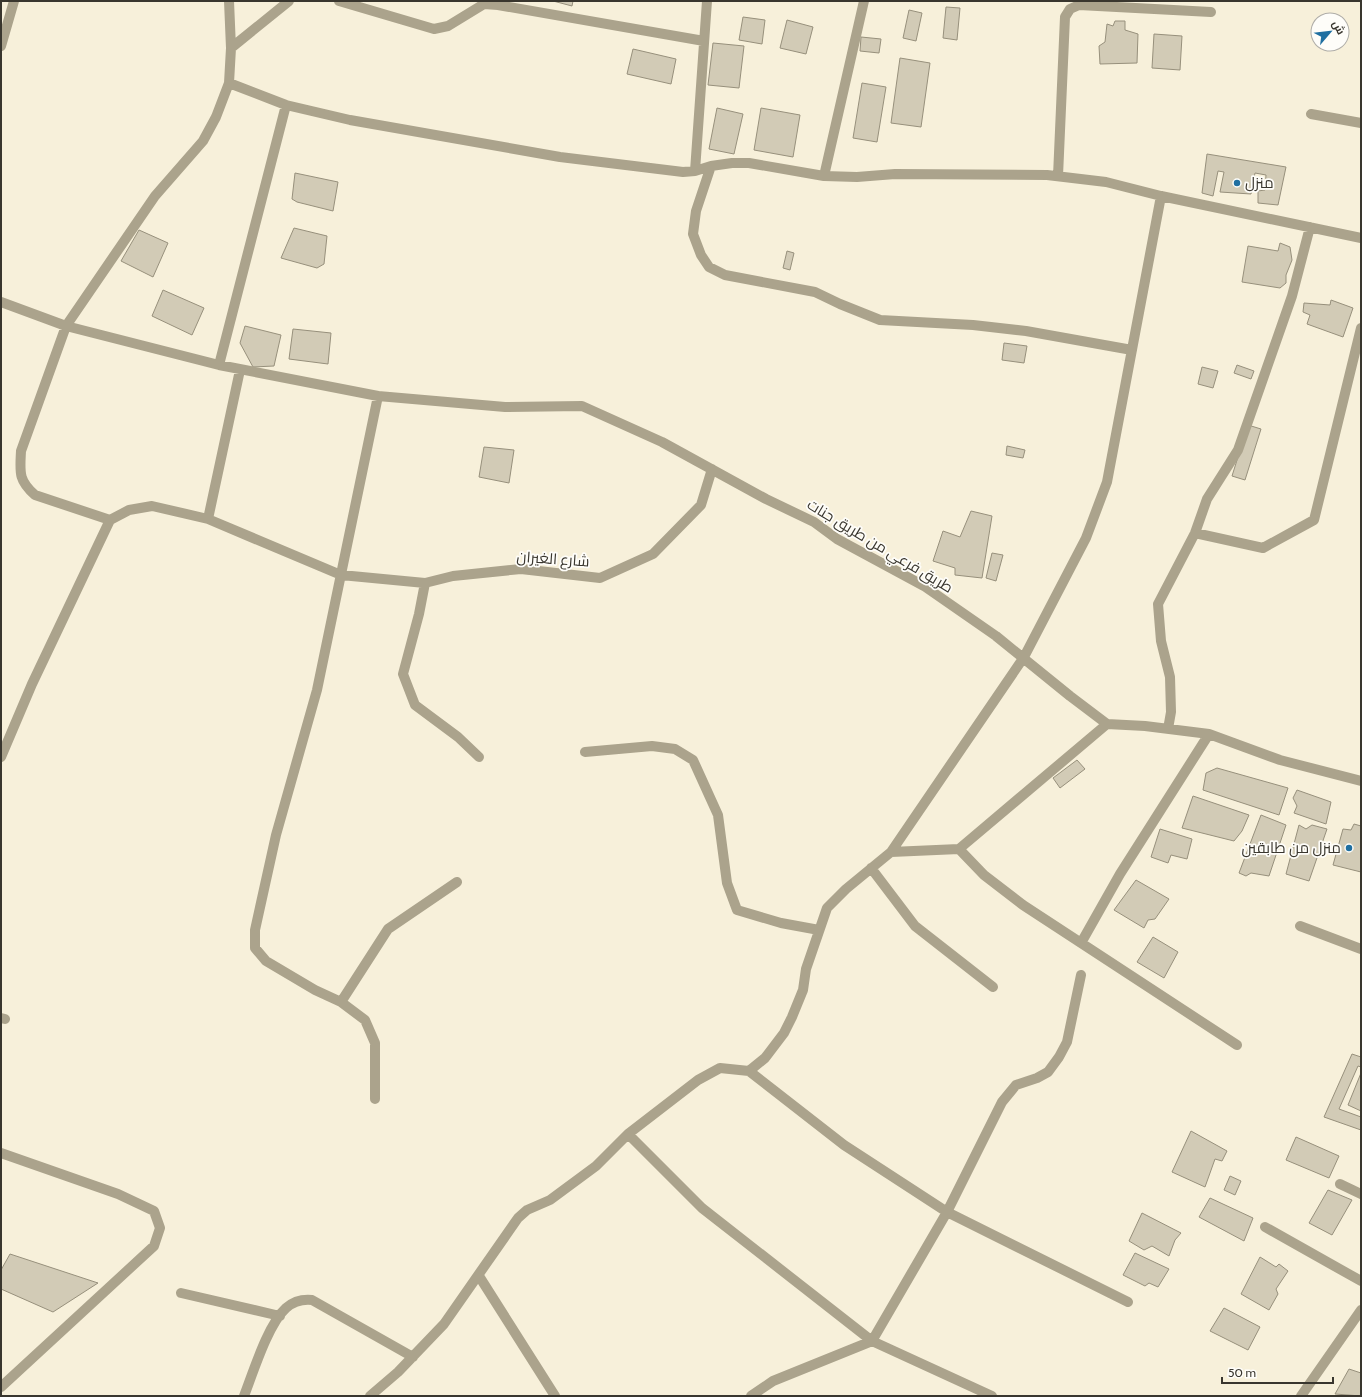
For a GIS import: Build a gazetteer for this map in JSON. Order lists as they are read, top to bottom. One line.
{"streets":{"street":["طريق فرعي من طريق جنات","شارع الغيران"]},"crossings":[["طريق فرعي من طريق جنات","شارع الغيران"]],"places":["منزل","منزل من طابقين"],"scale_bar":"50 m","north":"top right"}
